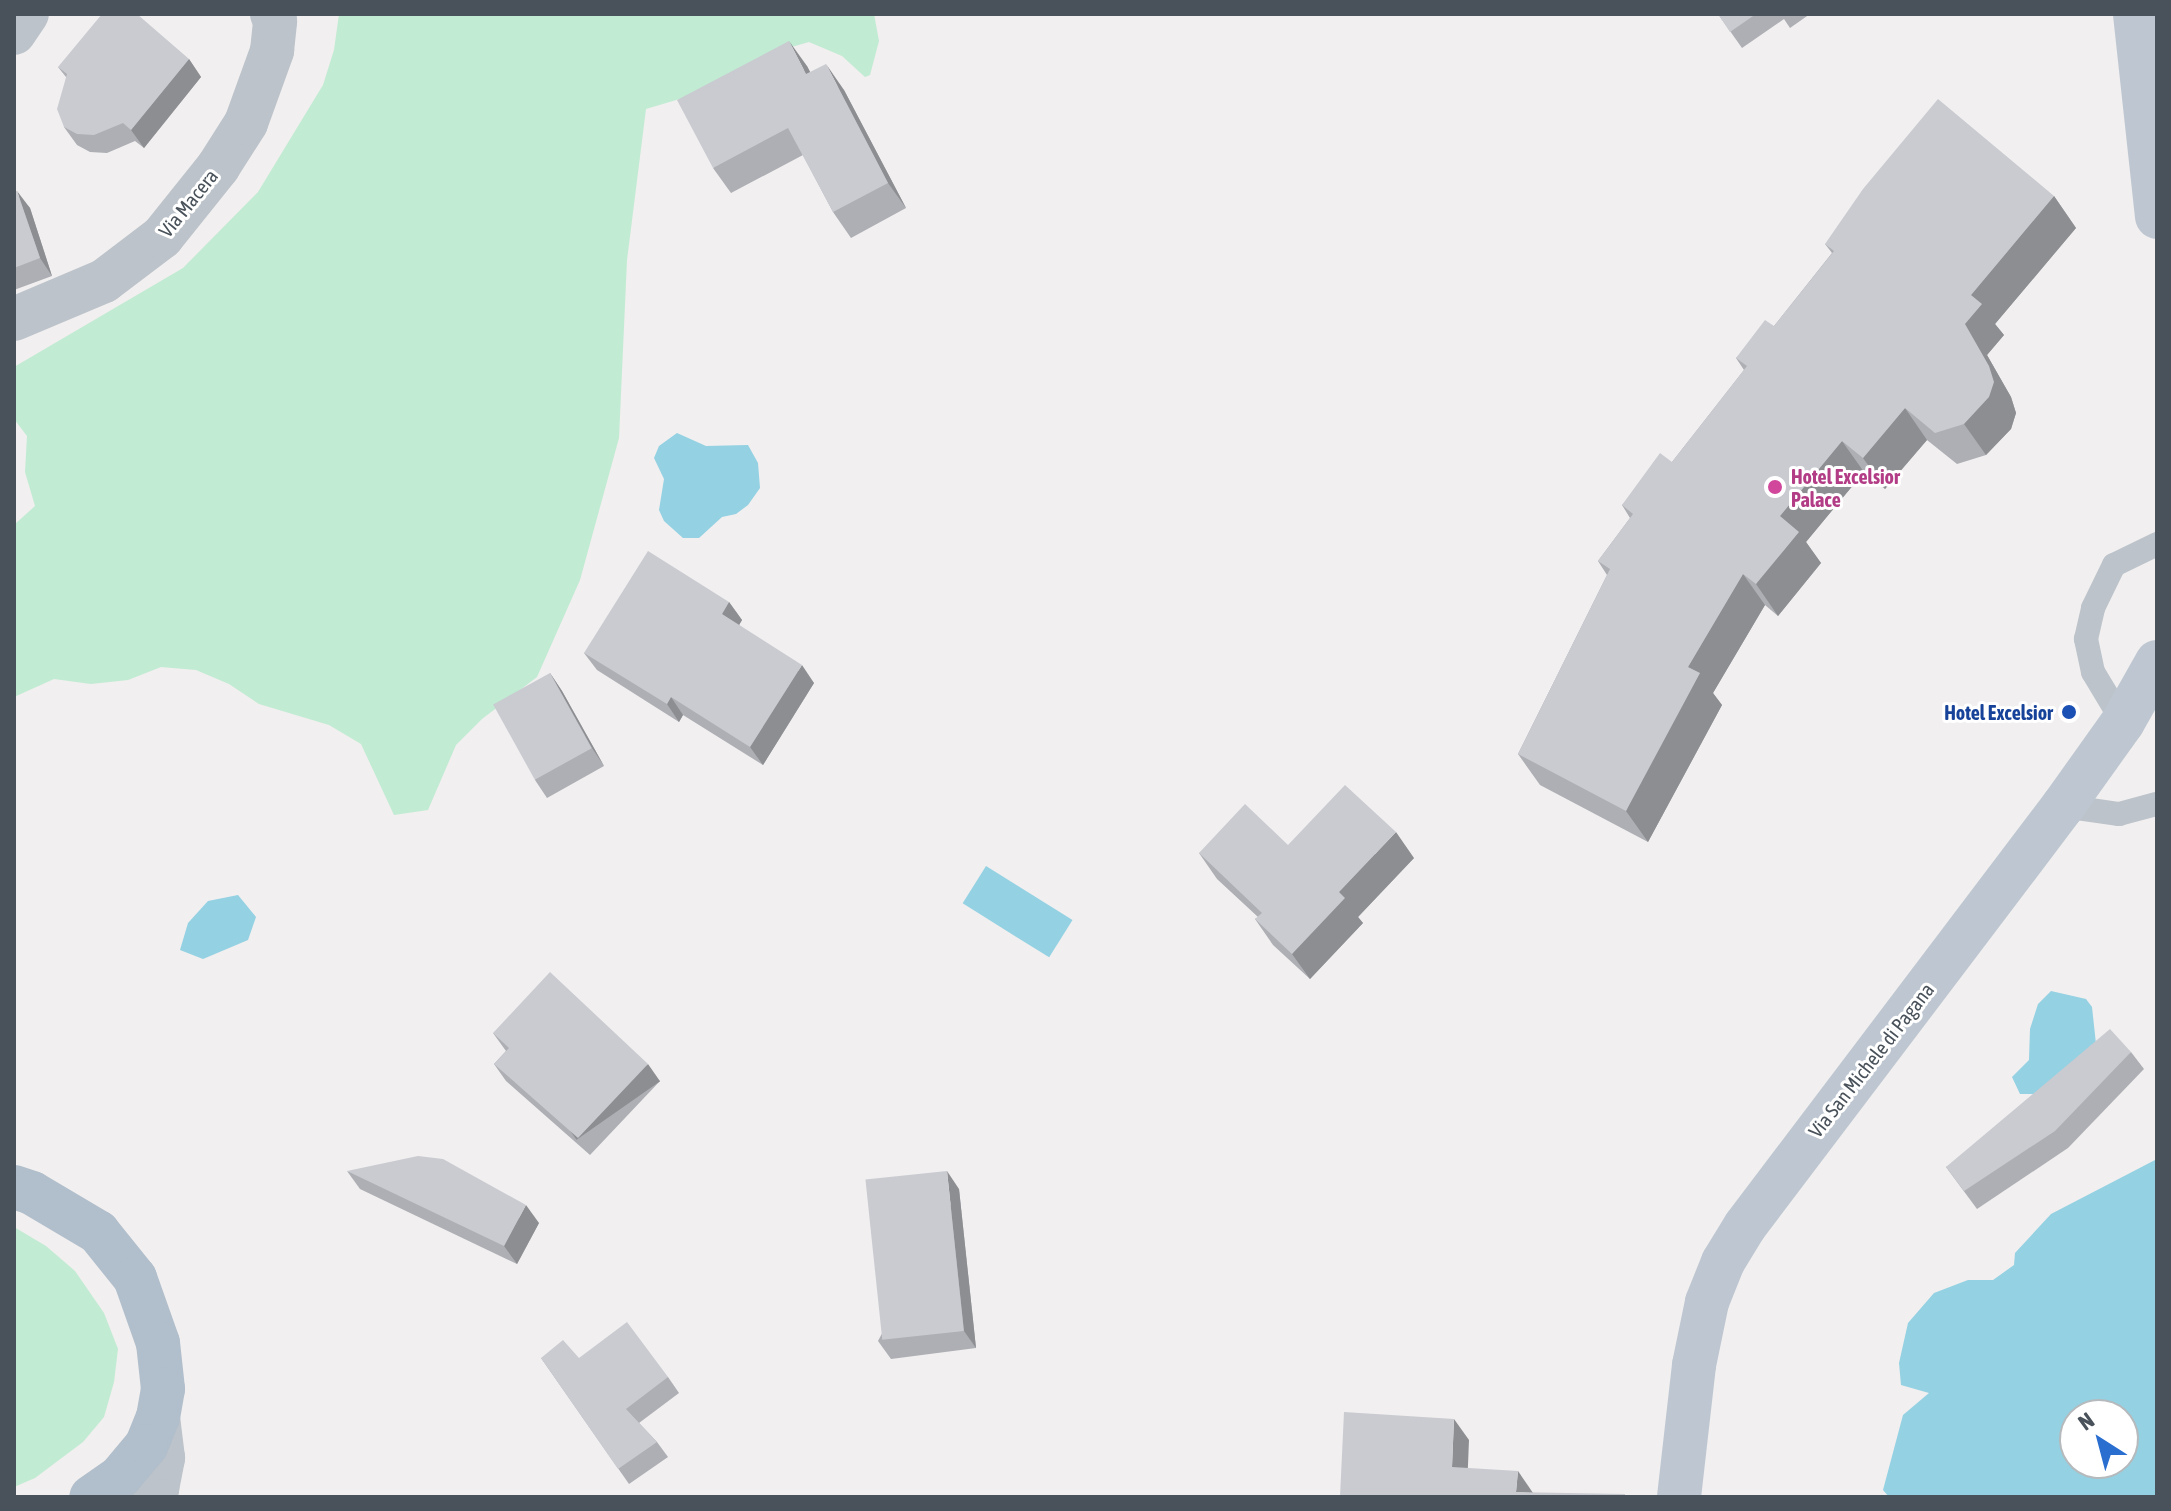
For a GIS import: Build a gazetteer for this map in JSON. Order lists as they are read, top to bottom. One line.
{"streets":{"main road":["Via San Michele di Pagana"],"street":["Via Macera"]},"places":["Hotel Excelsior Palace","Hotel Excelsior"],"north":"top left"}
